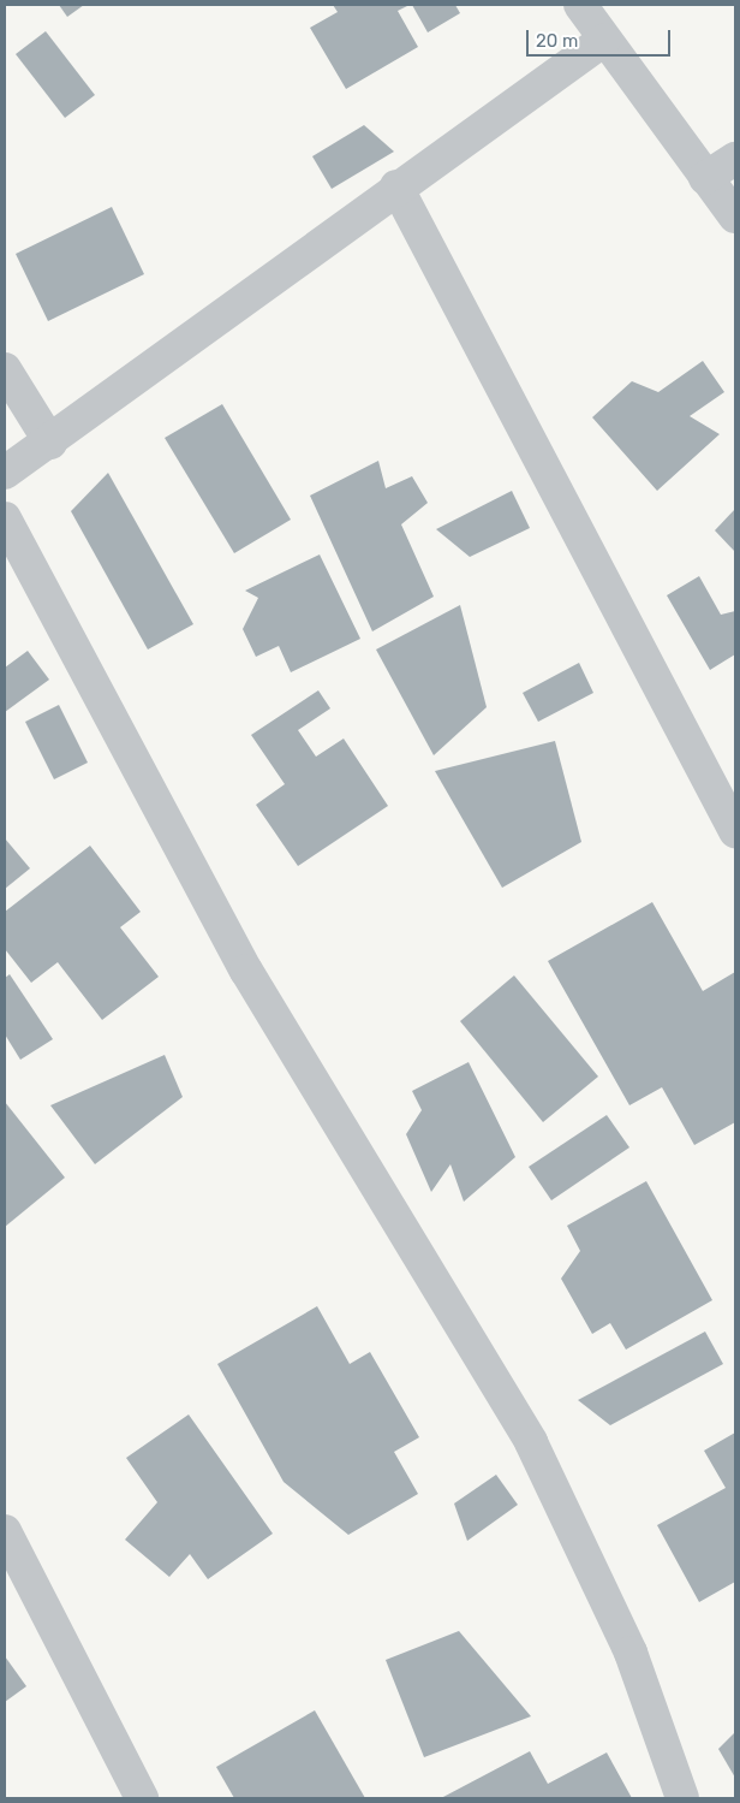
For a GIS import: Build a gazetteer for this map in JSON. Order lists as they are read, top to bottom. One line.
{"scale_bar":"20 m"}
